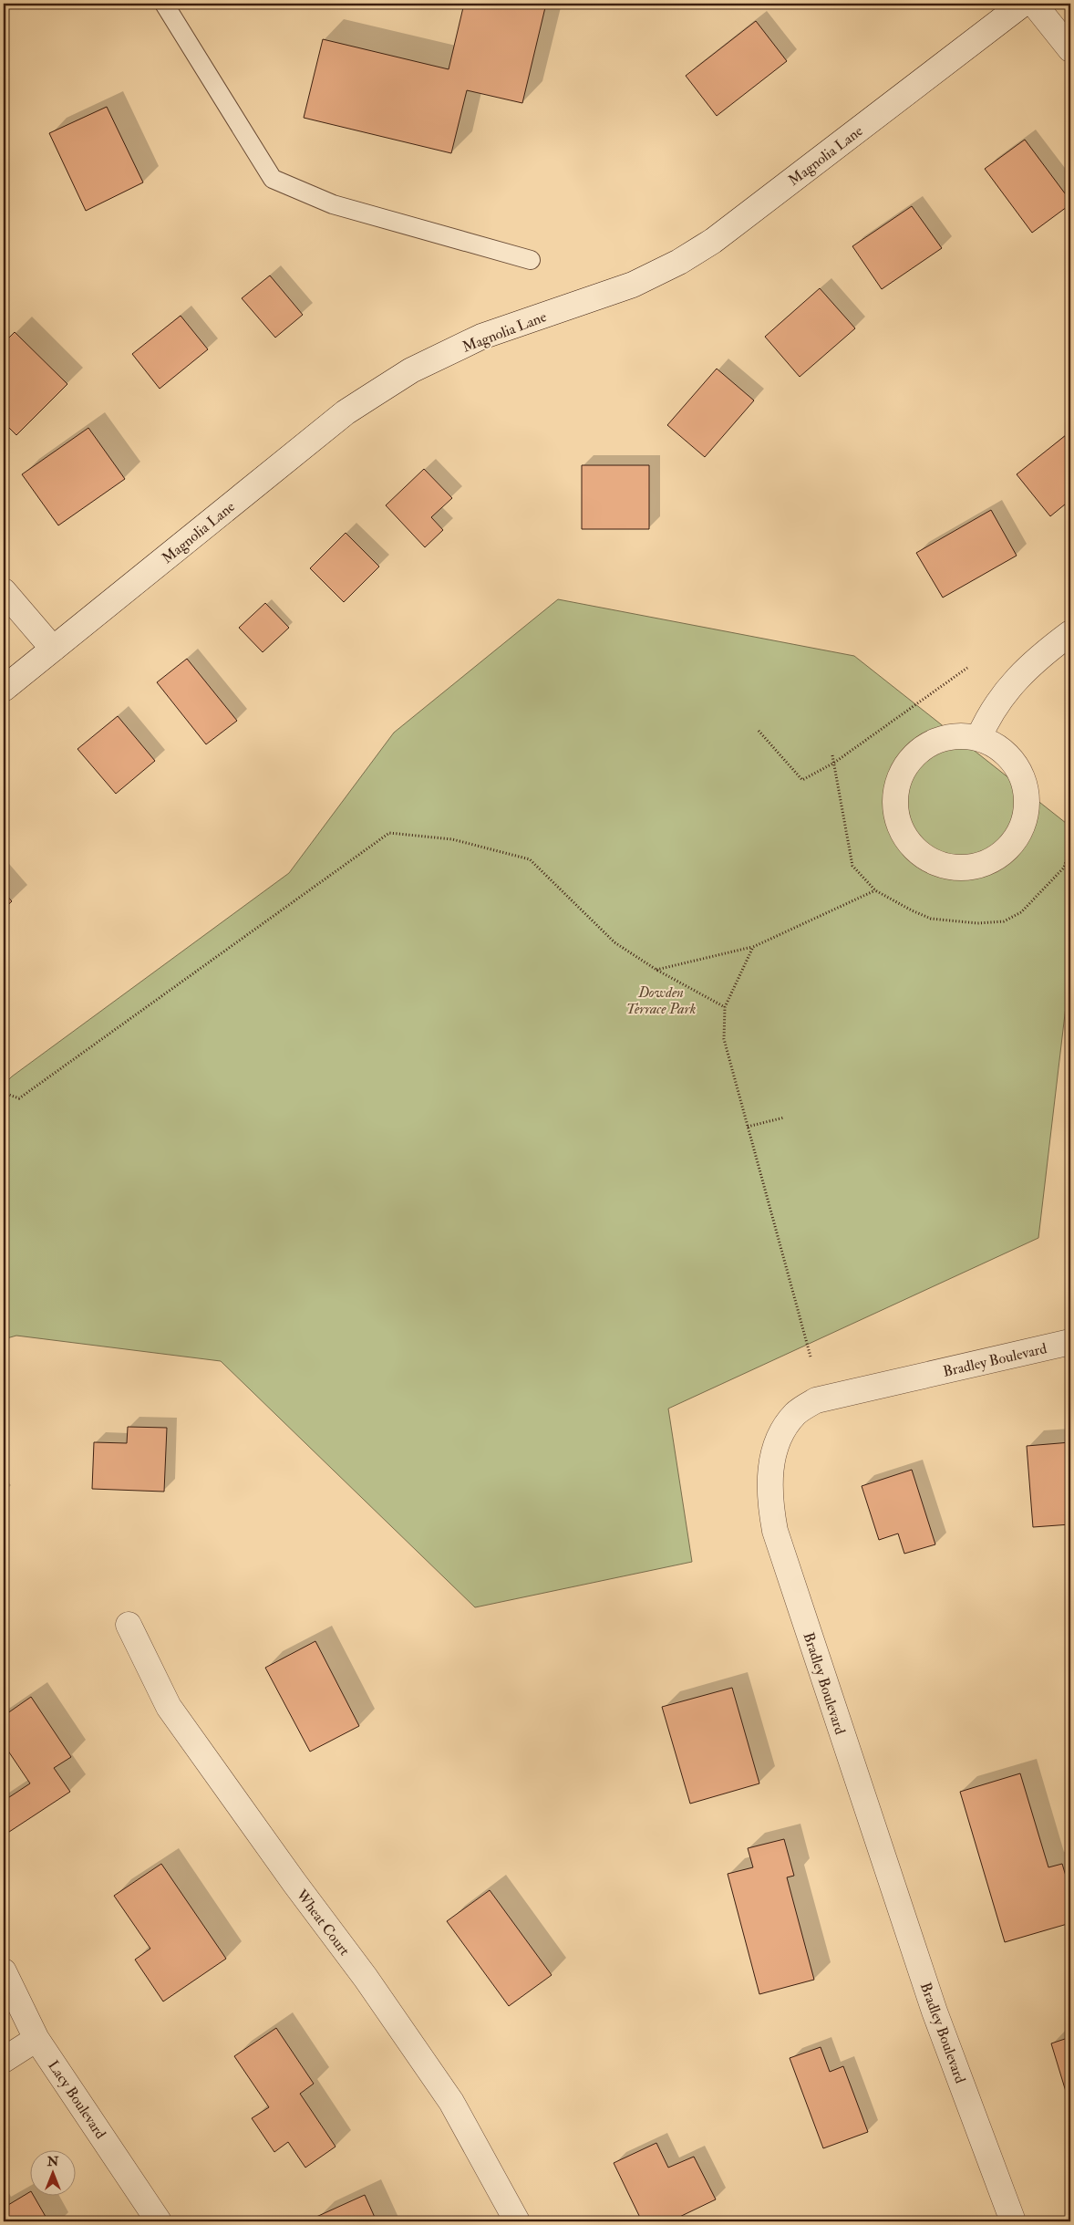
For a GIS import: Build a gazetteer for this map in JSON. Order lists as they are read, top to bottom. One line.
{"streets":{"street":["Magnolia Lane","Bradley Boulevard","Wheat Court","Lacy Boulevard"]},"parks":["Dowden Terrace Park"],"north":"top"}
